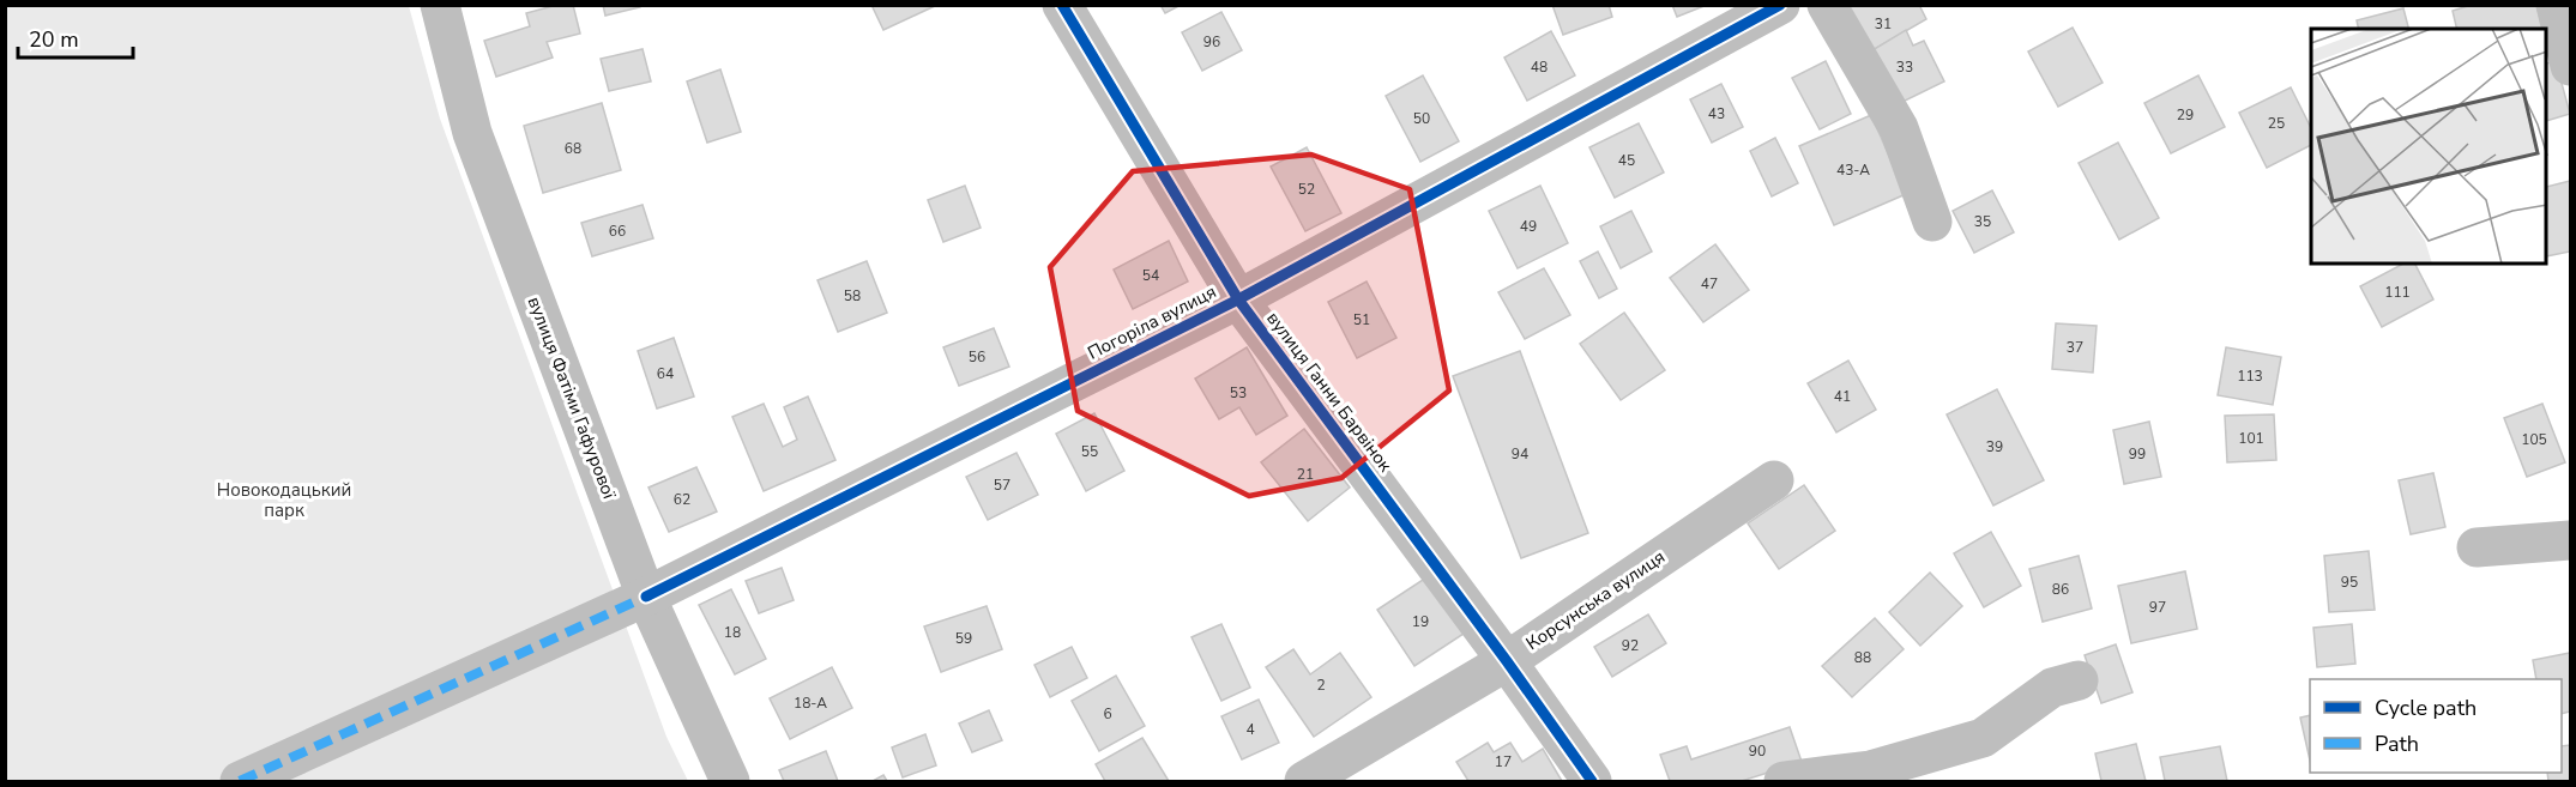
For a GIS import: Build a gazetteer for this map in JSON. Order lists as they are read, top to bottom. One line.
{"streets":{"street":["Погоріла вулиця","вулиця Ганни Барвінок","вулиця Фатіми Гафурової","Корсунська вулиця"]},"crossings":[["Погоріла вулиця","вулиця Ганни Барвінок"],["Погоріла вулиця","вулиця Фатіми Гафурової"],["вулиця Ганни Барвінок","Корсунська вулиця"]],"parks":["Новокодацький парк"],"house_numbers":["31","96","48","33","43","29","50","25","68","45","43-А","52","35","49","66","54","47","111","58","51","37","56","64","113","53","41","101","105","39","55","94","99","21","57","62","95","86","97","19","18","59","92","88","2","18-А","6","4","90","17"],"legend":["Cycle path","Path"],"scale_bar":"20 m"}
